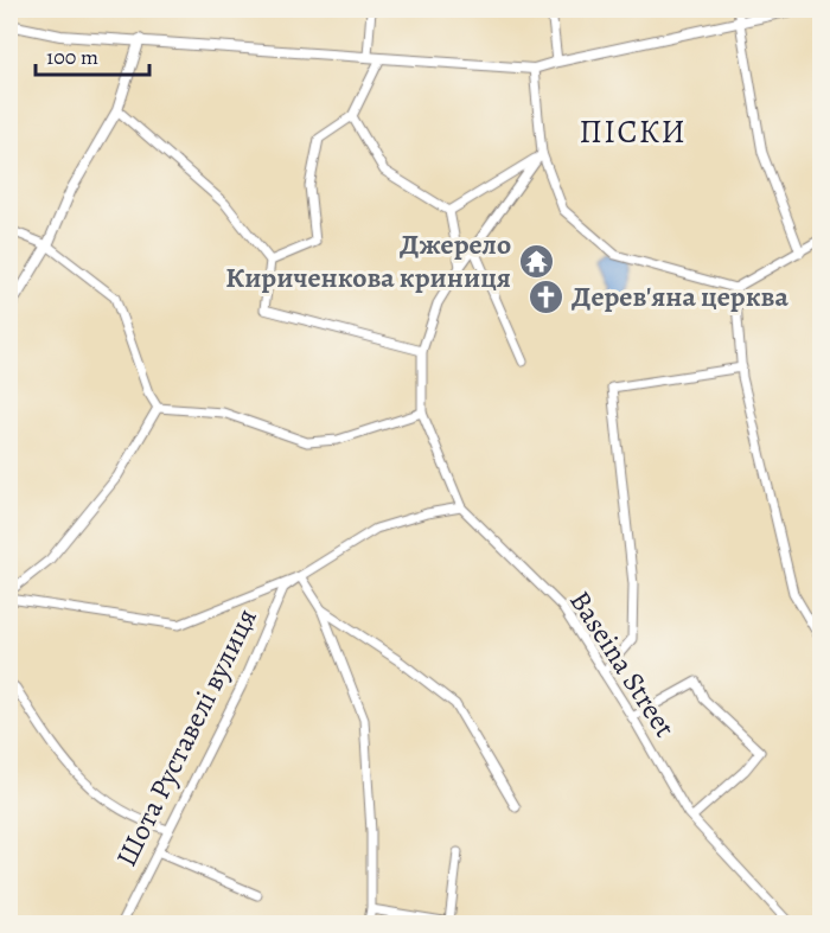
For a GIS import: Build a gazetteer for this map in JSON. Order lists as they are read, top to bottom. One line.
{"streets":{"street":["Baseina Street","Шота Руставелі вулиця"]},"districts":["ПІСКИ"],"places":{"temple":["Джерело Кириченкова криниця"],"church":["Дерев'яна церква"]},"scale_bar":"100 m"}
